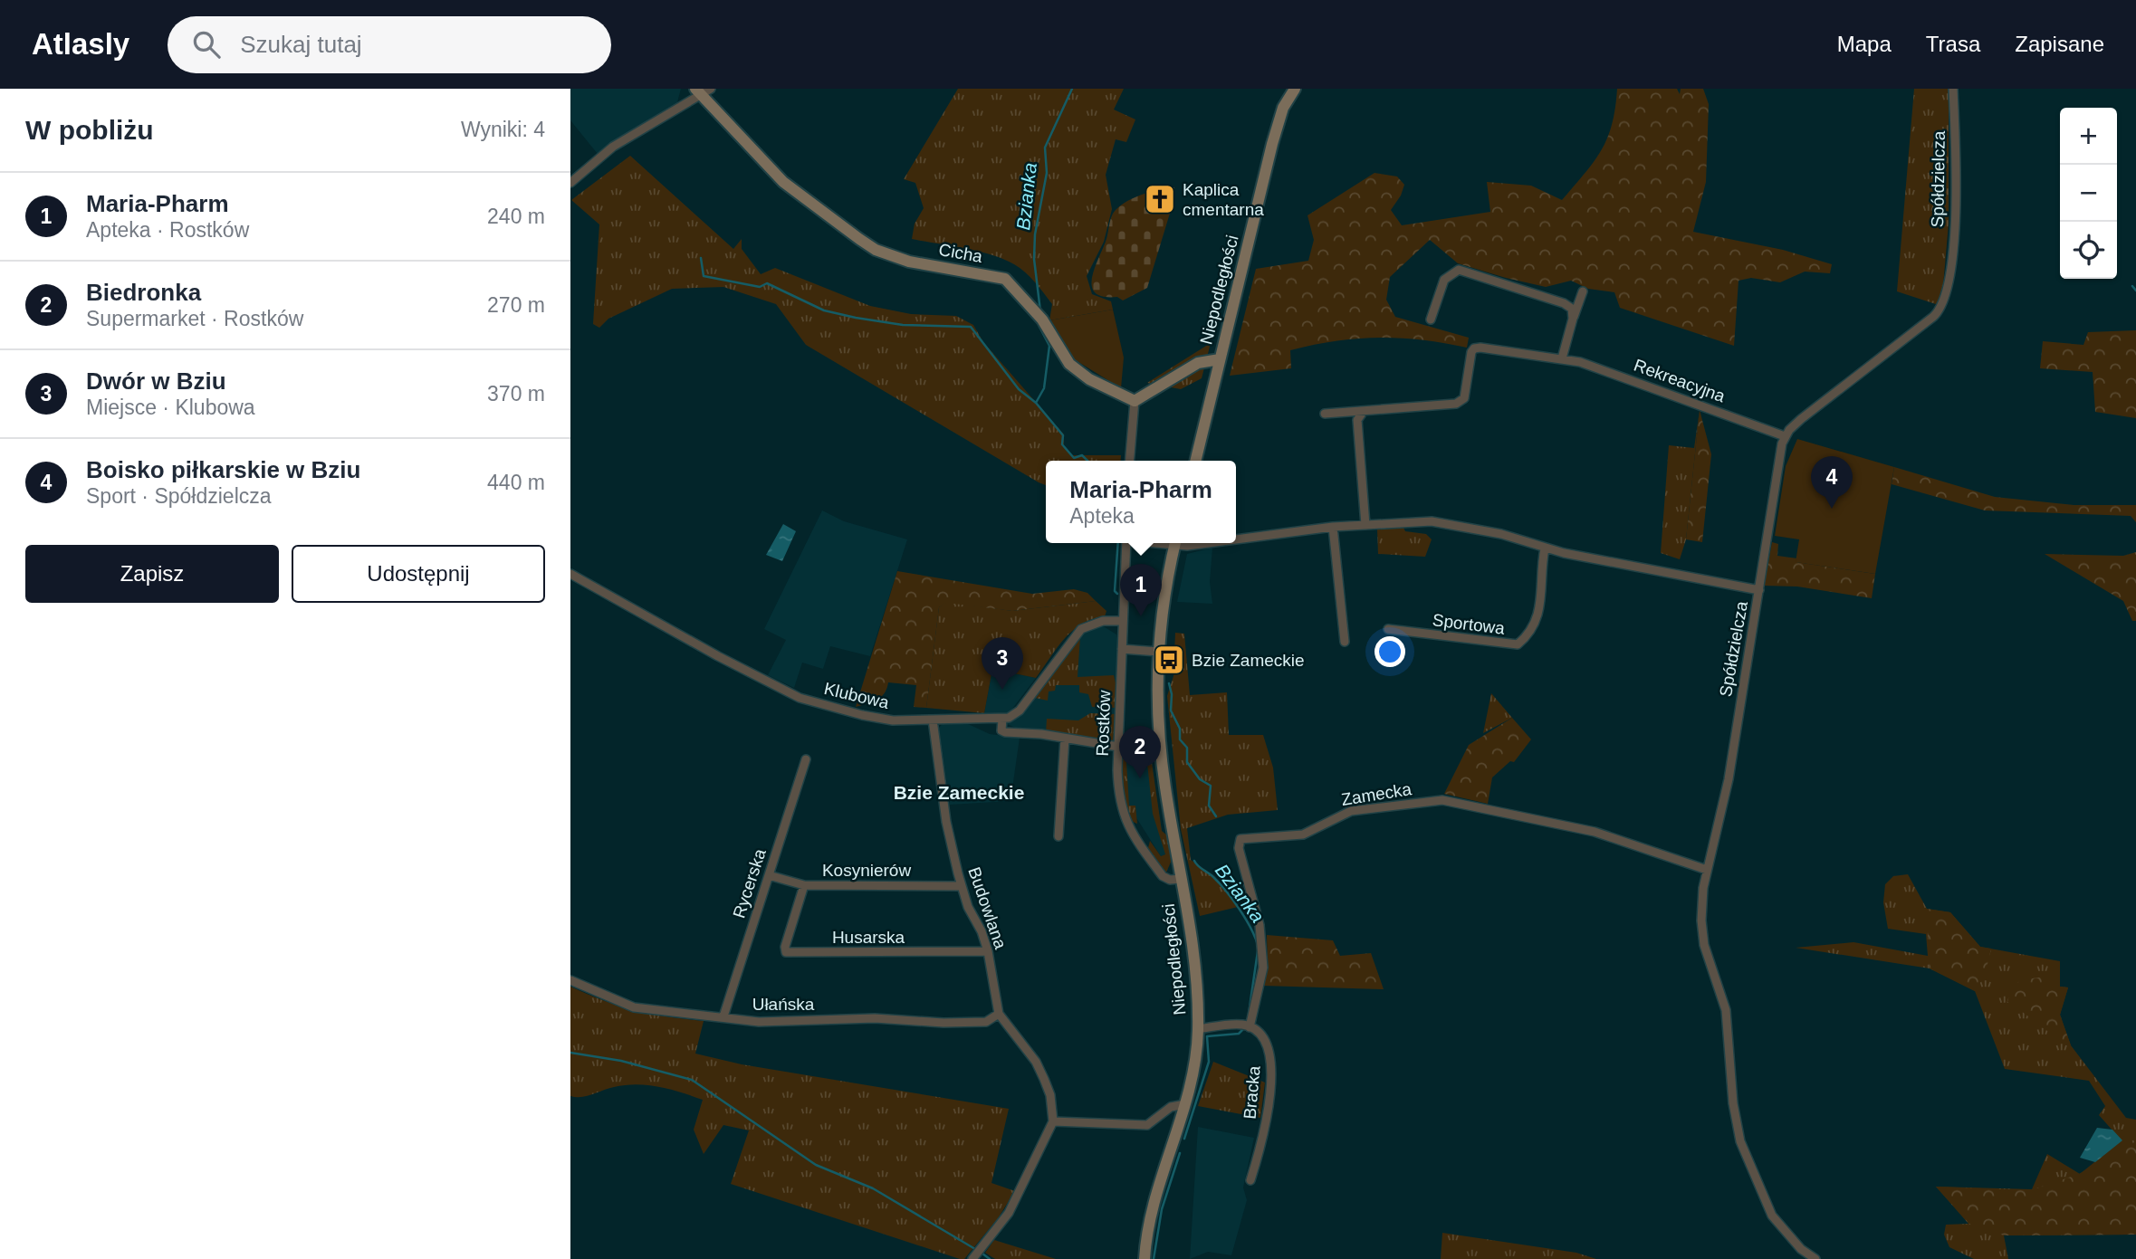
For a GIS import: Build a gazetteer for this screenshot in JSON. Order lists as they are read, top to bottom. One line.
{"streets":{"street":["Spółdzielcza","Cicha","Niepodległości","Rekreacyjna","Sportowa","Klubowa","Rostków","Zamecka","Kosynierów","Rycerska","Budowlana","Husarska","Ułańska","Bracka"]},"crossings":[["Spółdzielcza","Rekreacyjna"],["Spółdzielcza","Zamecka"],["Niepodległości","Rostków"],["Klubowa","Budowlana"],["Zamecka","Bracka"],["Kosynierów","Budowlana"],["Kosynierów","Husarska"],["Rycerska","Ułańska"],["Budowlana","Husarska"],["Budowlana","Ułańska"]],"districts":["Bzie Zameckie"],"water":["Bzianka"],"places":{"church":["Kaplica cmentarna"],"bus stop":["Bzie Zameckie"]},"page":{"header":"Atlasly","search":"Szukaj tutaj","nav":["Mapa","Trasa","Zapisane"],"heading":["W pobliżu","Wyniki: 4"],"map_buttons":["+","−"],"list":[{"mark":"1","name":"Maria-Pharm","note":"Apteka · Rostków","value":"240 m"},{"mark":"2","name":"Biedronka","note":"Supermarket · Rostków","value":"270 m"},{"mark":"3","name":"Dwór w Bziu","note":"Miejsce · Klubowa","value":"370 m"},{"mark":"4","name":"Boisko piłkarskie w Bziu","note":"Sport · Spółdzielcza","value":"440 m"}],"pins":["4","1","3","2"],"popup":["Maria-Pharm","Apteka"],"buttons":["Zapisz","Udostępnij"]}}
